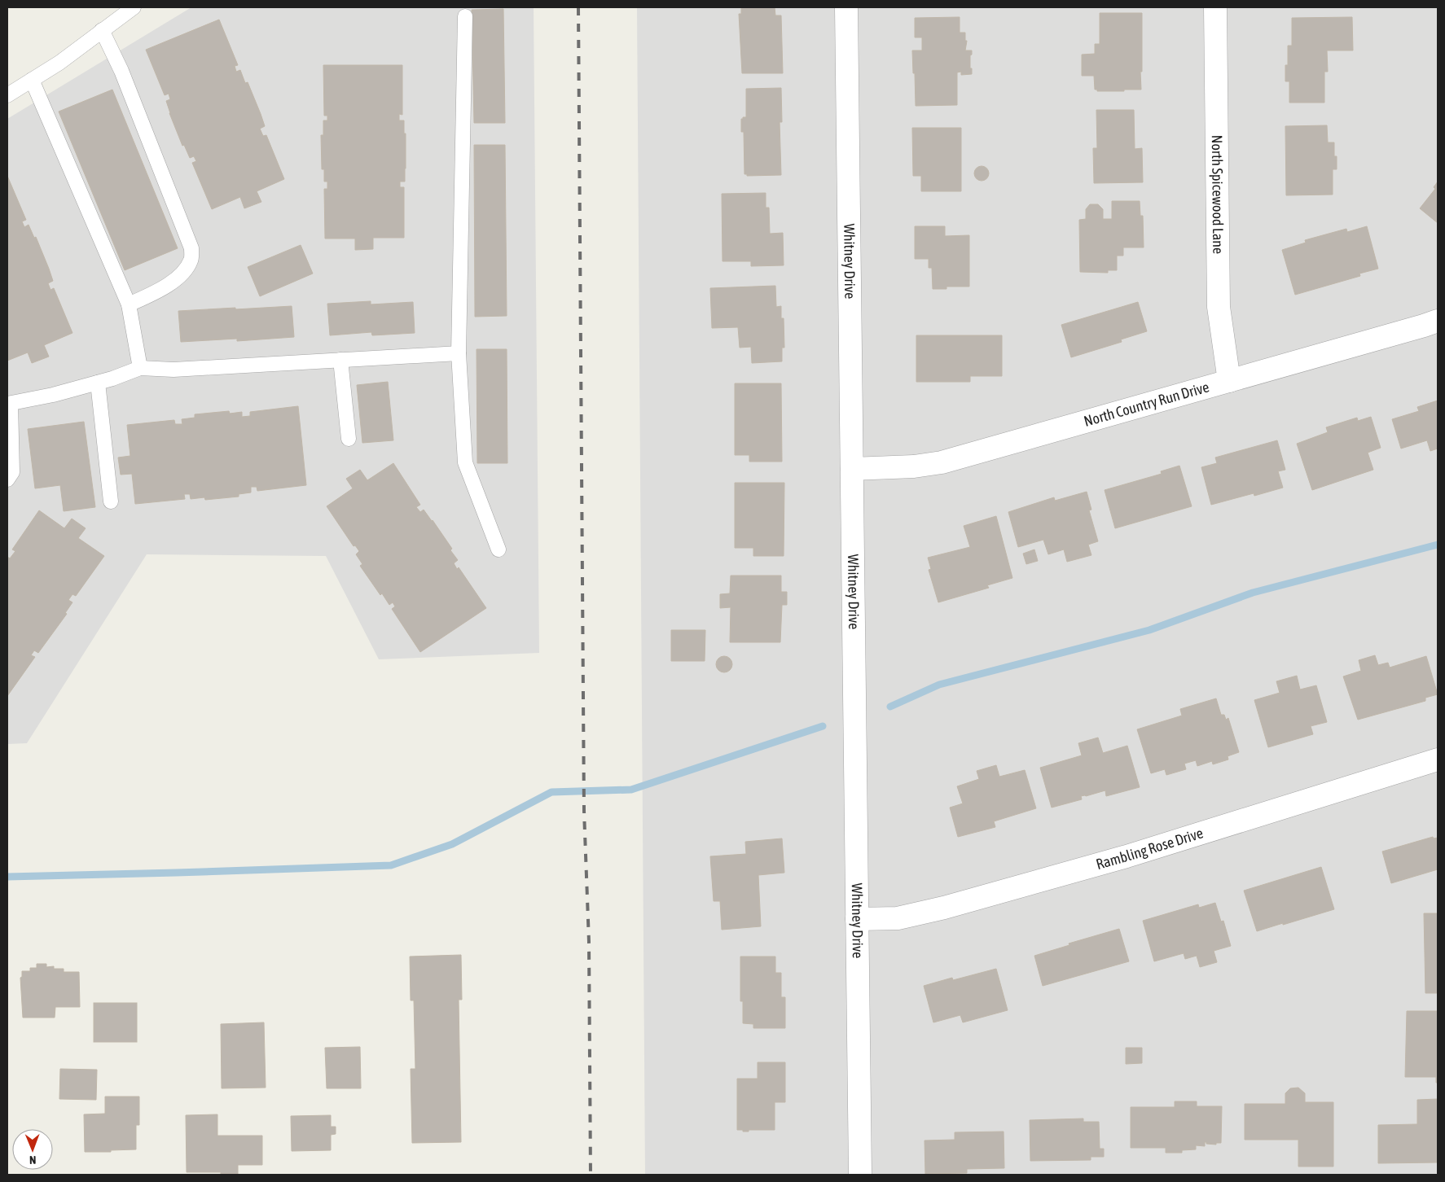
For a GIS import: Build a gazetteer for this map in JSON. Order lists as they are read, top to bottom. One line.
{"streets":{"street":["North Spicewood Lane","Whitney Drive","North Country Run Drive","Rambling Rose Drive"]},"crossings":[["North Spicewood Lane","North Country Run Drive"],["Whitney Drive","North Country Run Drive"],["Whitney Drive","Rambling Rose Drive"]],"north":"bottom"}
